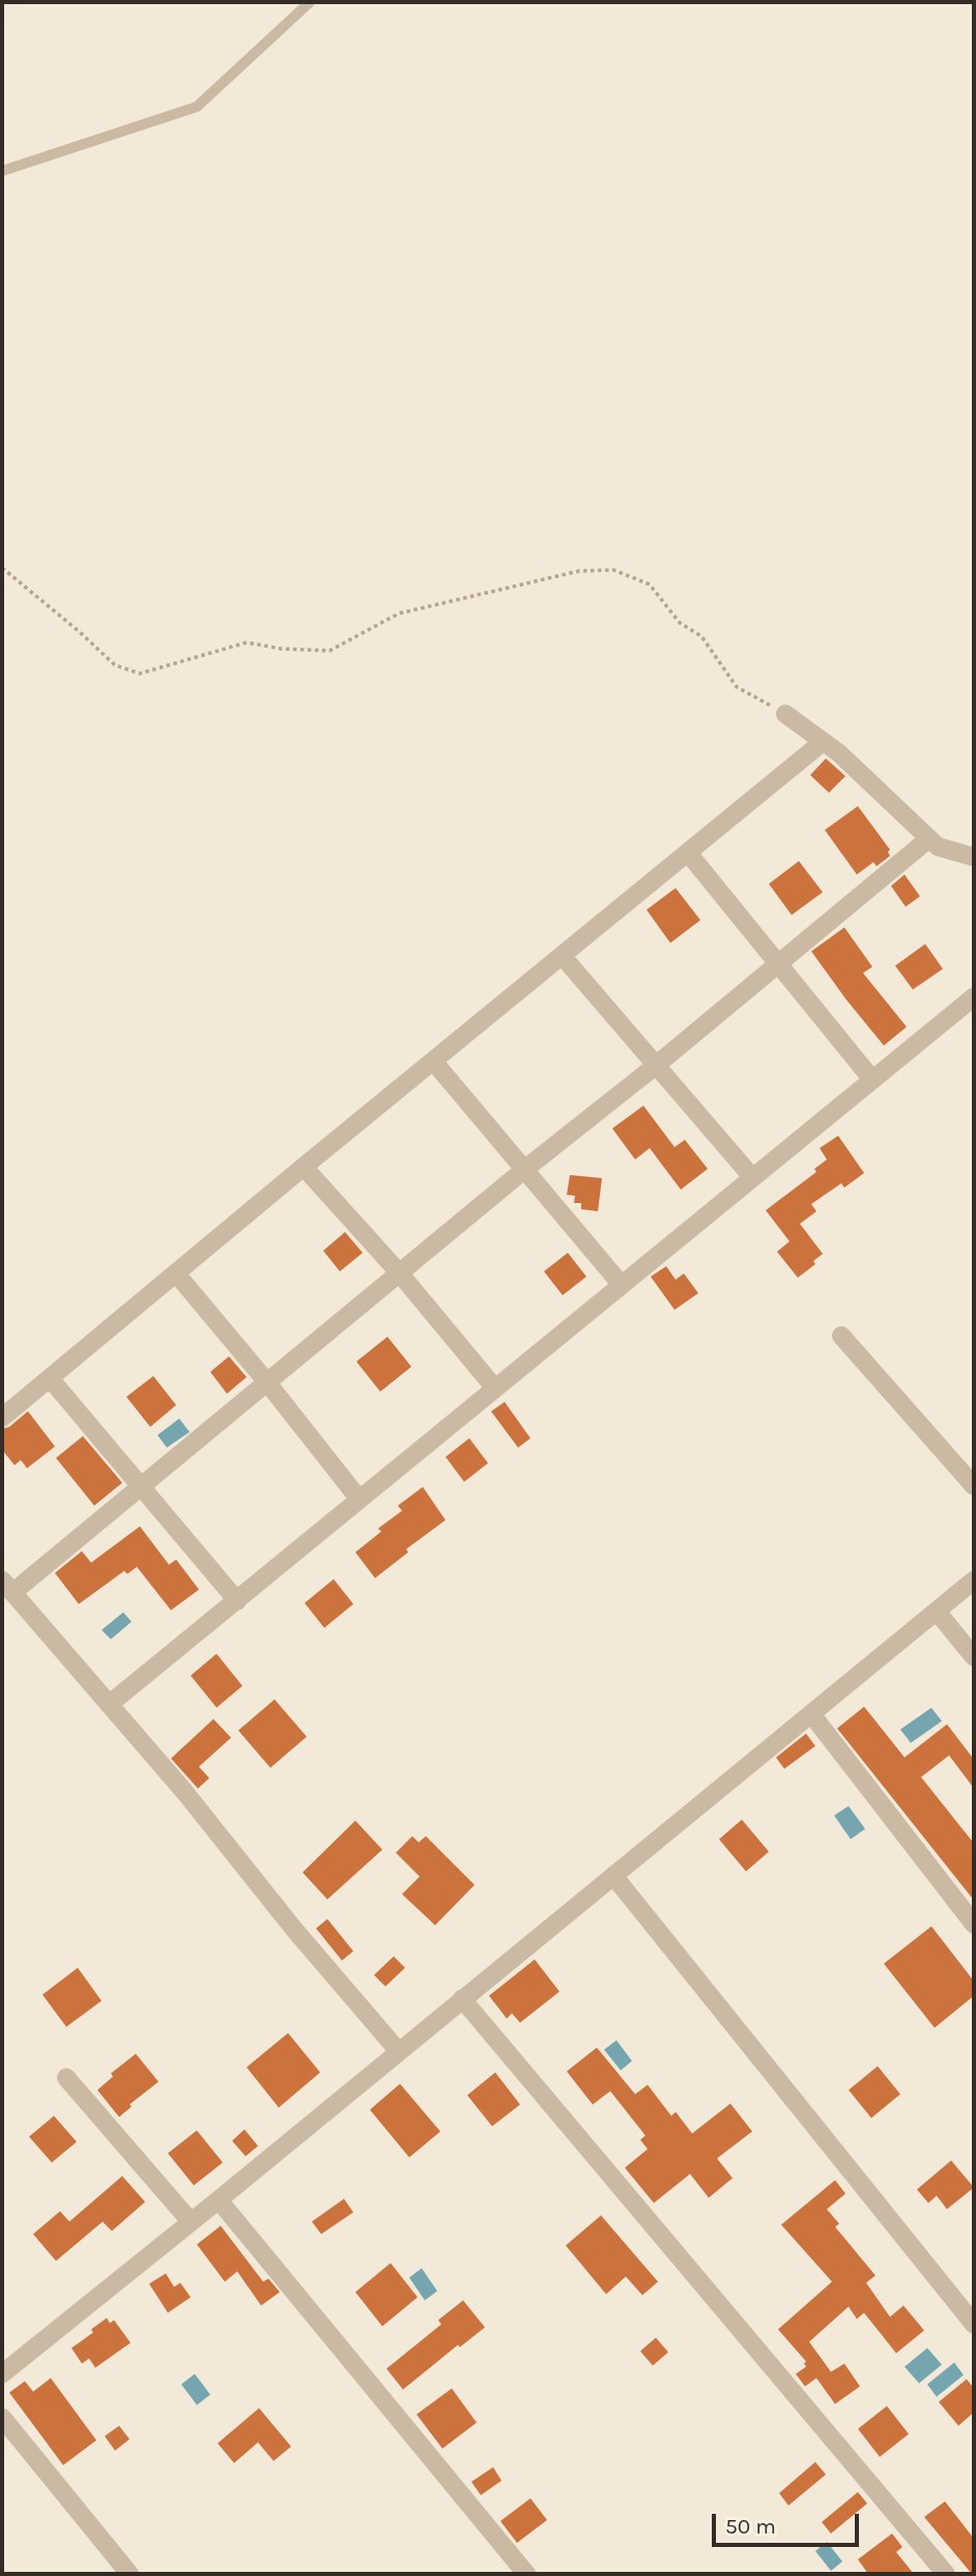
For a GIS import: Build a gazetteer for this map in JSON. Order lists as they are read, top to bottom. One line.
{"scale_bar":"50 m"}
